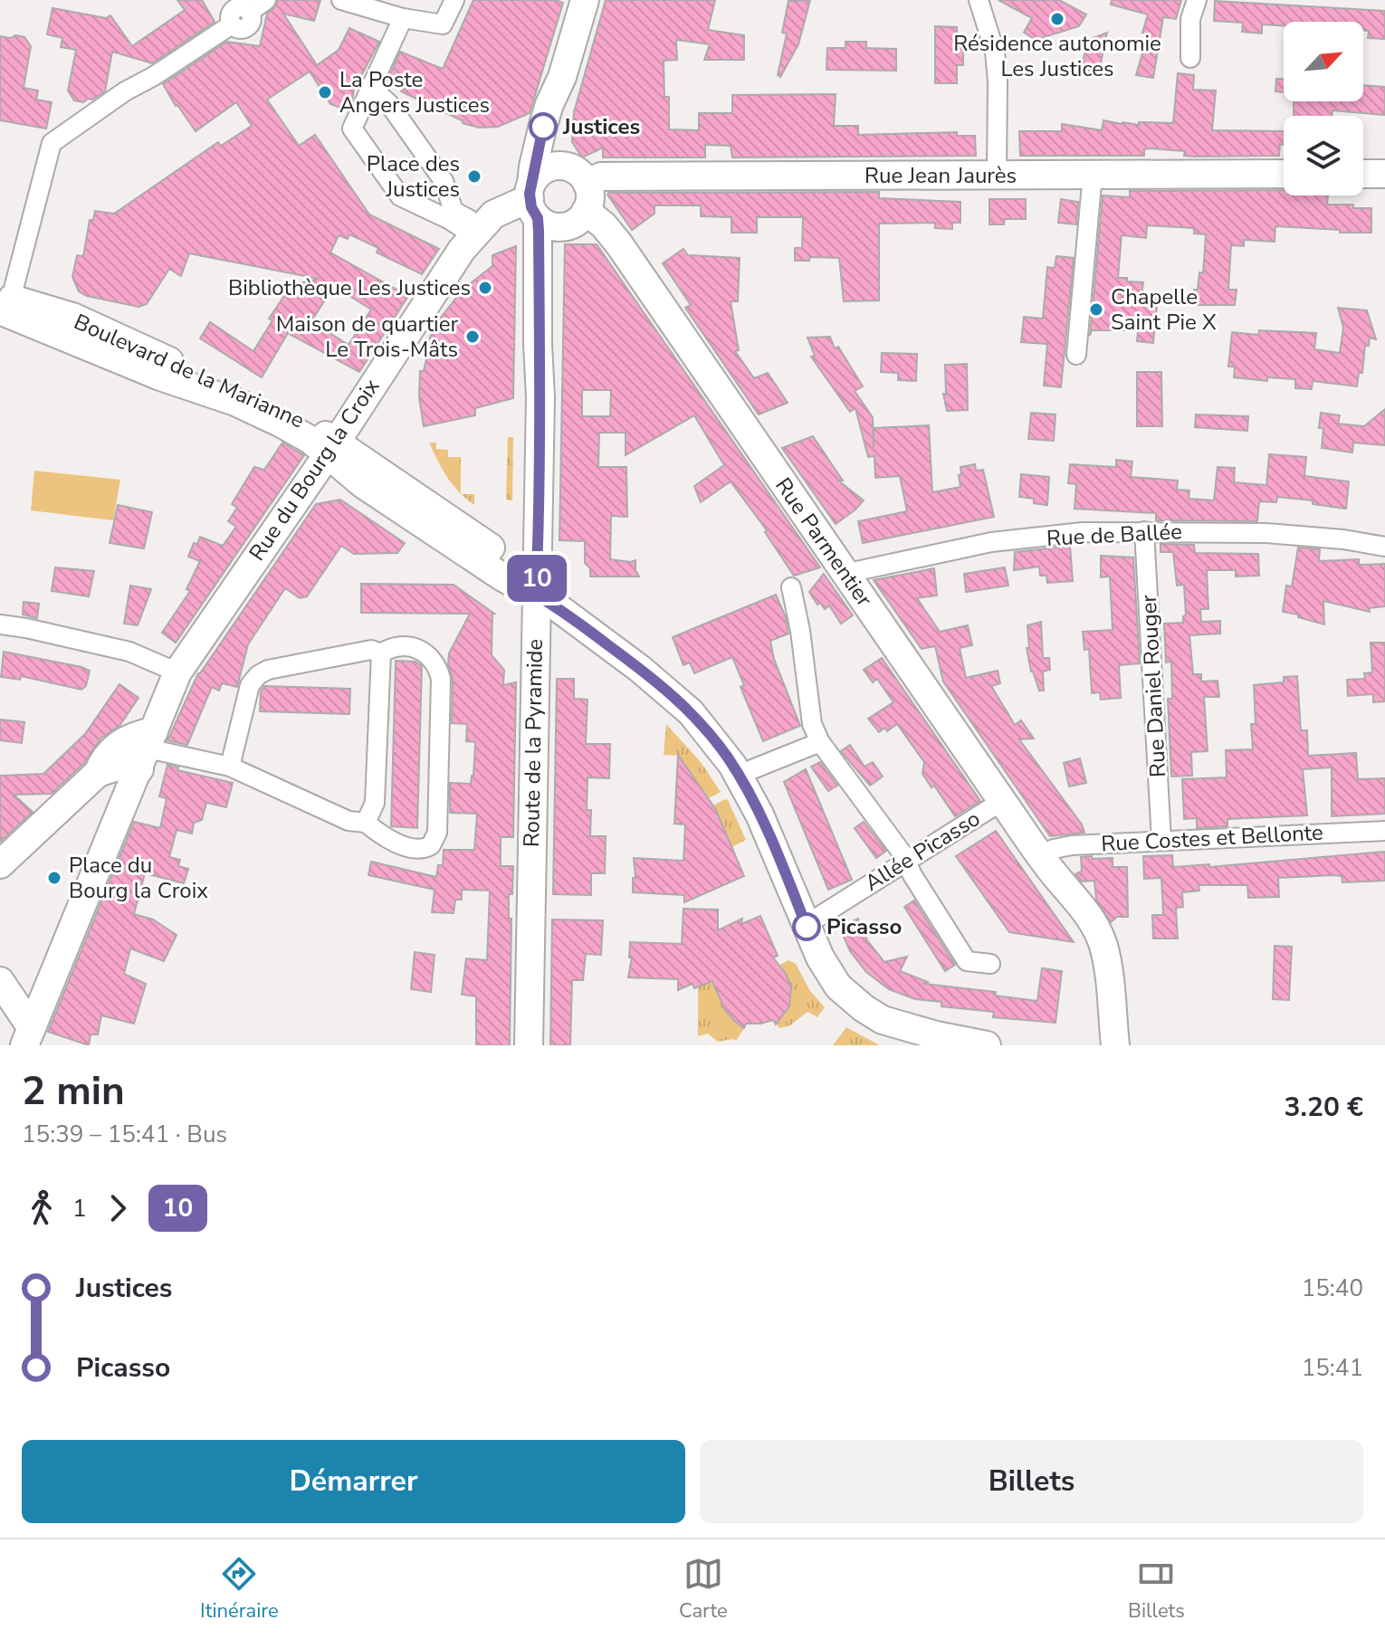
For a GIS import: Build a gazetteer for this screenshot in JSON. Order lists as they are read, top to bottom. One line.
{"streets":{"street":["Rue Jean Jaurès","Boulevard de la Marianne","Rue du Bourg la Croix","Rue de Ballée","Rue Parmentier","Rue Daniel Rouger","Route de la Pyramide","Rue Costes et Bellonte","Allée Picasso"]},"crossings":[["Rue Jean Jaurès","Rue du Bourg la Croix"],["Rue Jean Jaurès","Rue Parmentier"],["Rue Jean Jaurès","Route de la Pyramide"],["Boulevard de la Marianne","Rue du Bourg la Croix"],["Boulevard de la Marianne","Route de la Pyramide"],["Rue du Bourg la Croix","Rue Parmentier"],["Rue du Bourg la Croix","Route de la Pyramide"],["Rue de Ballée","Rue Parmentier"],["Rue de Ballée","Rue Daniel Rouger"],["Rue Parmentier","Route de la Pyramide"],["Rue Parmentier","Rue Costes et Bellonte"],["Rue Parmentier","Allée Picasso"],["Rue Daniel Rouger","Rue Costes et Bellonte"]],"places":["Résidence autonomie Les Justices","La Poste Angers Justices","Justices","Place des Justices","Bibliothèque Les Justices","Chapelle Saint Pie X","Maison de quartier Le Trois-Mâts","Place du Bourg la Croix","Picasso"],"lines":["bus line 10"],"north":"top right","page":{"on_map":"10","heading":["2 min","15:39 – 15:41 · Bus","3.20 €"],"legs":["1","10"],"list":[{"name":"Justices","value":"15:40"},{"name":"Picasso","value":"15:41"}],"buttons":["Démarrer","Billets"],"tabs":["Itinéraire","Carte","Billets"]}}
